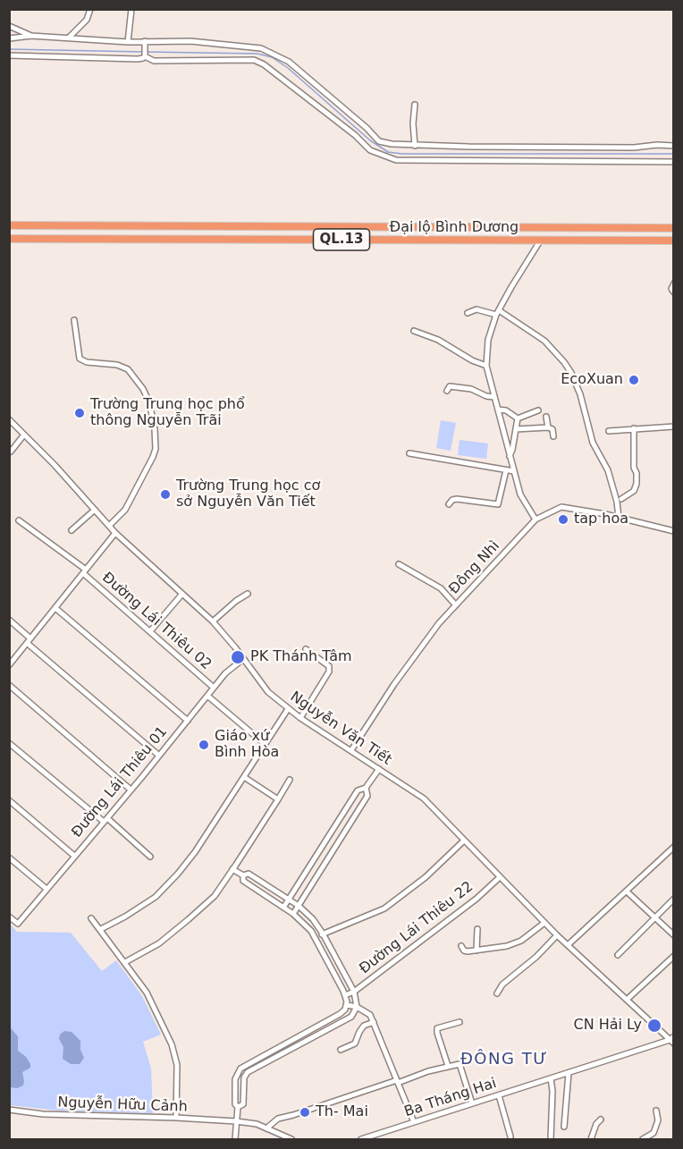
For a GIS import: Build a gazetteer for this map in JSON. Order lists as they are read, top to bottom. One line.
{"streets":{"highway":["Đại lộ Bình Dương","QL.13"],"street":["Đông Nhì","Đường Lái Thiêu 02","Nguyễn Văn Tiết","Đường Lái Thiêu 01","Đường Lái Thiêu 22","Ba Tháng Hai","Nguyễn Hữu Cảnh"]},"crossings":[["Đông Nhì","Nguyễn Văn Tiết"],["Đường Lái Thiêu 02","Đường Lái Thiêu 01"],["Nguyễn Văn Tiết","Đường Lái Thiêu 01"],["Nguyễn Văn Tiết","Đường Lái Thiêu 22"],["Nguyễn Văn Tiết","Ba Tháng Hai"]],"districts":["ĐÔNG TƯ"],"places":["EcoXuan","Trường Trung học phổ thông Nguyễn Trãi","Trường Trung học cơ sở Nguyễn Văn Tiết","tap hoa","PK Thánh Tâm","Giáo xứ Bình Hòa","CN Hải Ly","Th- Mai"]}
